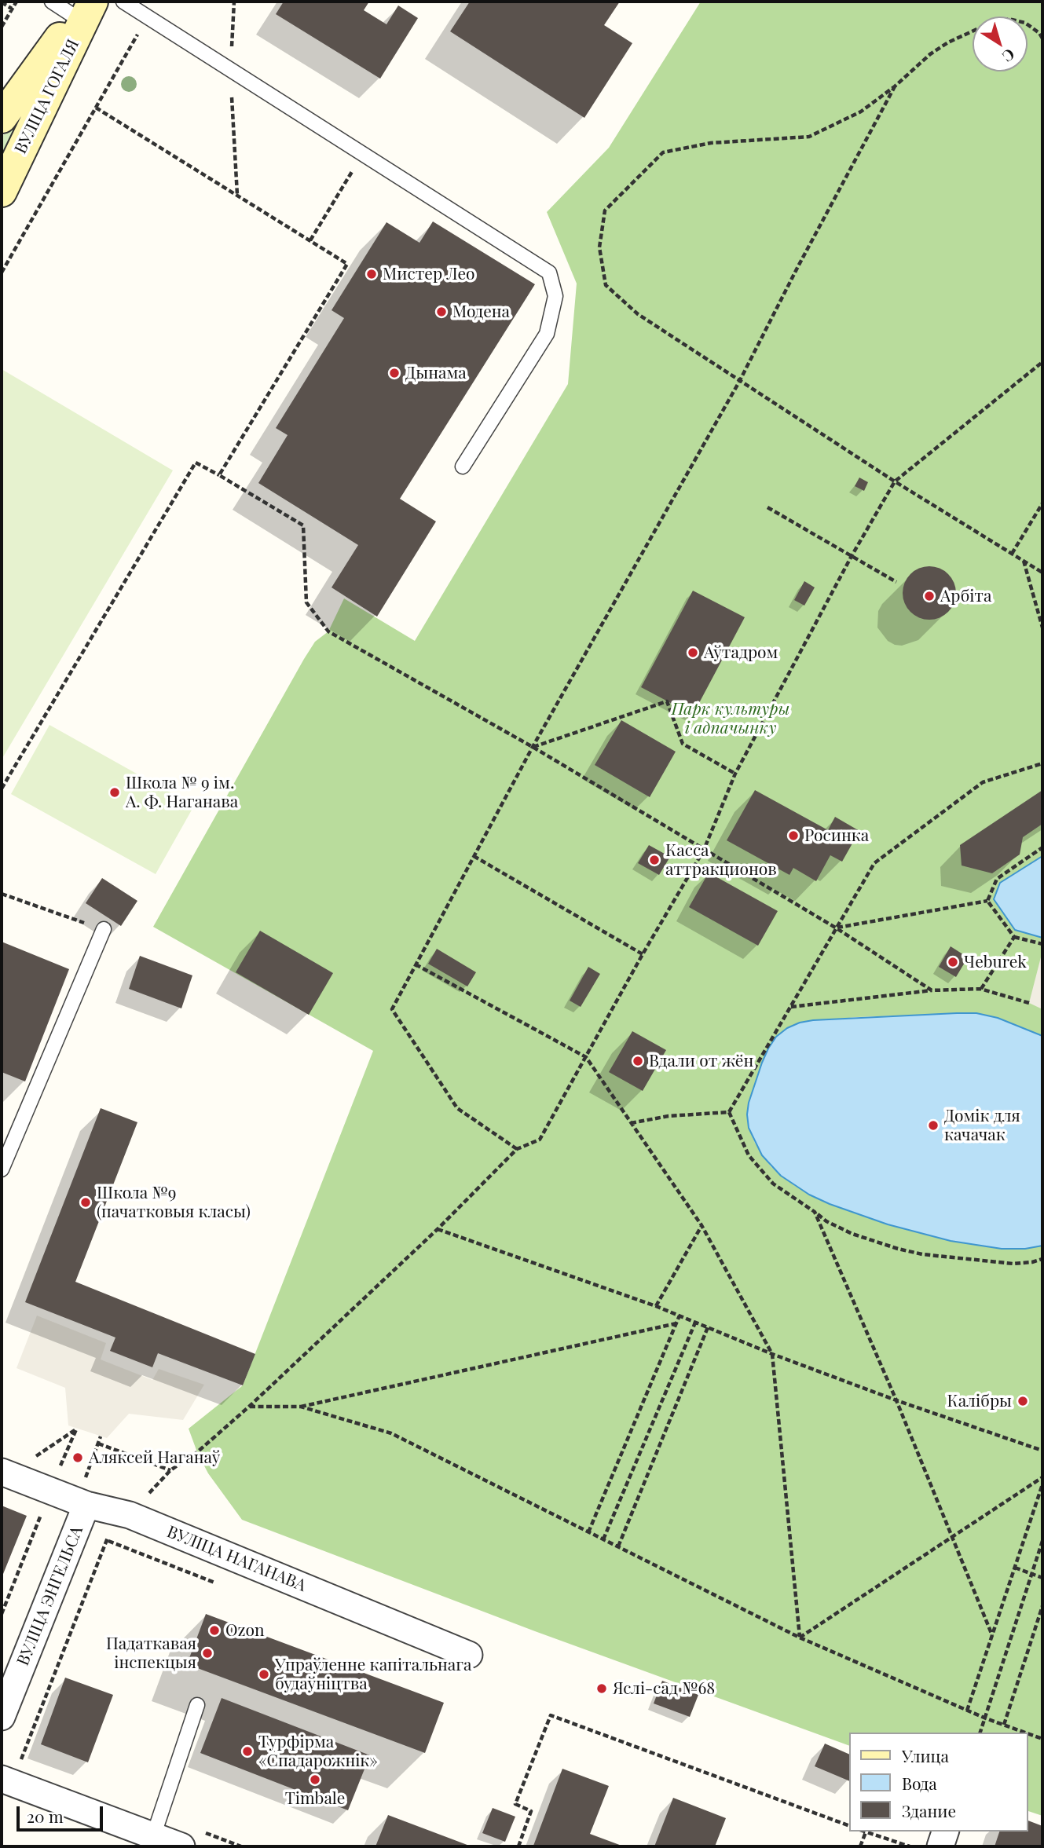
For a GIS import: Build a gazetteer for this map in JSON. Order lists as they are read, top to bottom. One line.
{"streets":{"main road":["ВУЛІЦА ГОГАЛЯ"],"street":["ВУЛІЦА НАГАНАВА","ВУЛІЦА ЭНГЕЛЬСА"]},"crossings":[["ВУЛІЦА НАГАНАВА","ВУЛІЦА ЭНГЕЛЬСА"]],"parks":["Парк культуры і адпачынку"],"places":["Мистер Лео","Модена","Дынама","Арбіта","Аўтадром","Школа № 9 ім. А. Ф. Наганава","Росинка","Касса аттракционов","Чeburek","Вдали от жён","Домік для качачак","Школа №9 (пачатковыя класы)","Калібры","Аляксей Наганаў","Ozon","Падаткавая інспекцыя","Упраўленне капітальнага будаўніцтва","Яслі-сад №68","Турфірма «Спадарожнік»","Timbale"],"legend":["Улица","Вода","Здание"],"scale_bar":"20 m","north":"bottom right"}
